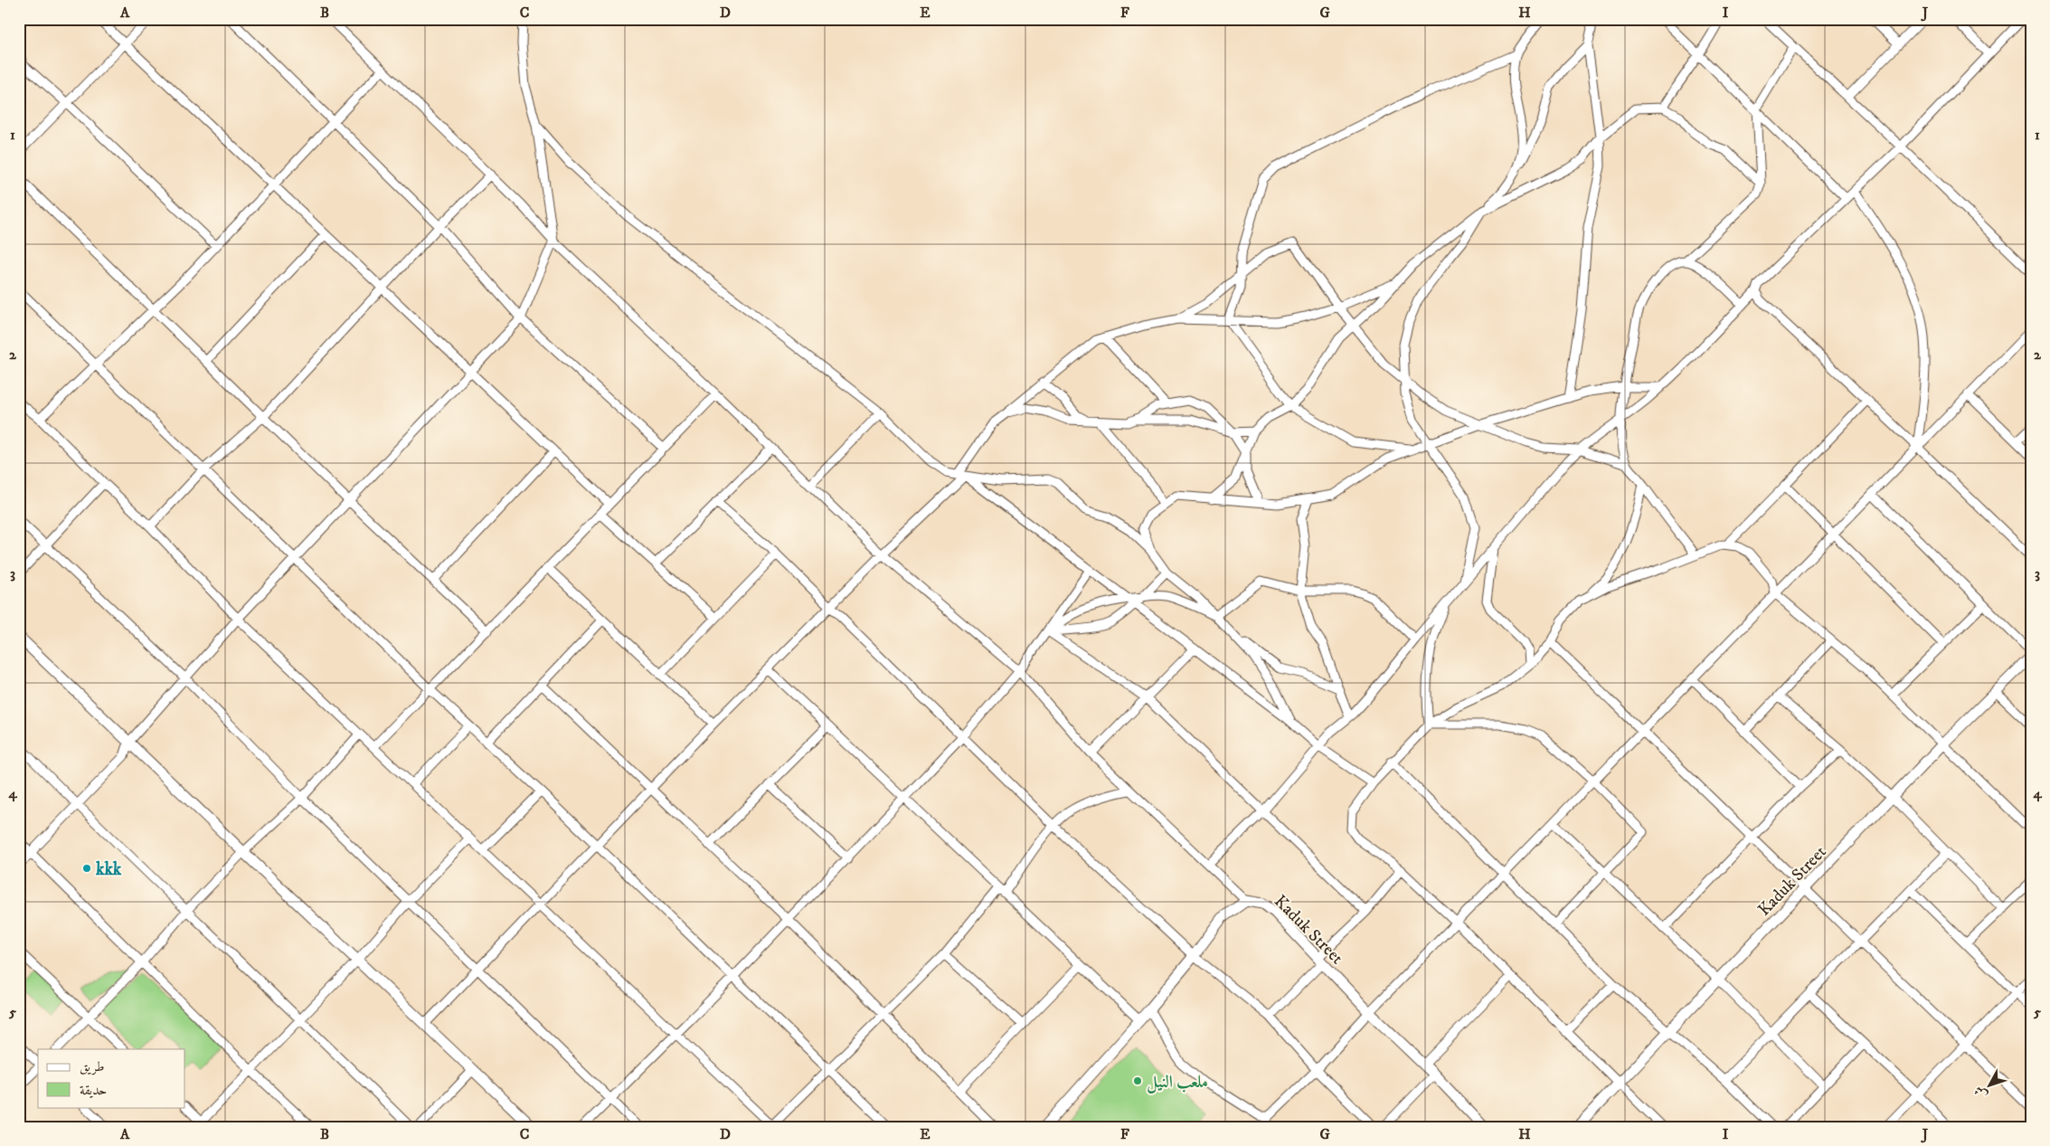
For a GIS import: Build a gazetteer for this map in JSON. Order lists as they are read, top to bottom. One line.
{"streets":{"street":["Kaduk Street"]},"places":["kkk","ملعب النيل"],"legend":["طريق","حديقة"],"north":"bottom left","grid":{"columns":["A","B","C","D","E","F","G","H","I","J"],"rows":["1","2","3","4","5"]}}
